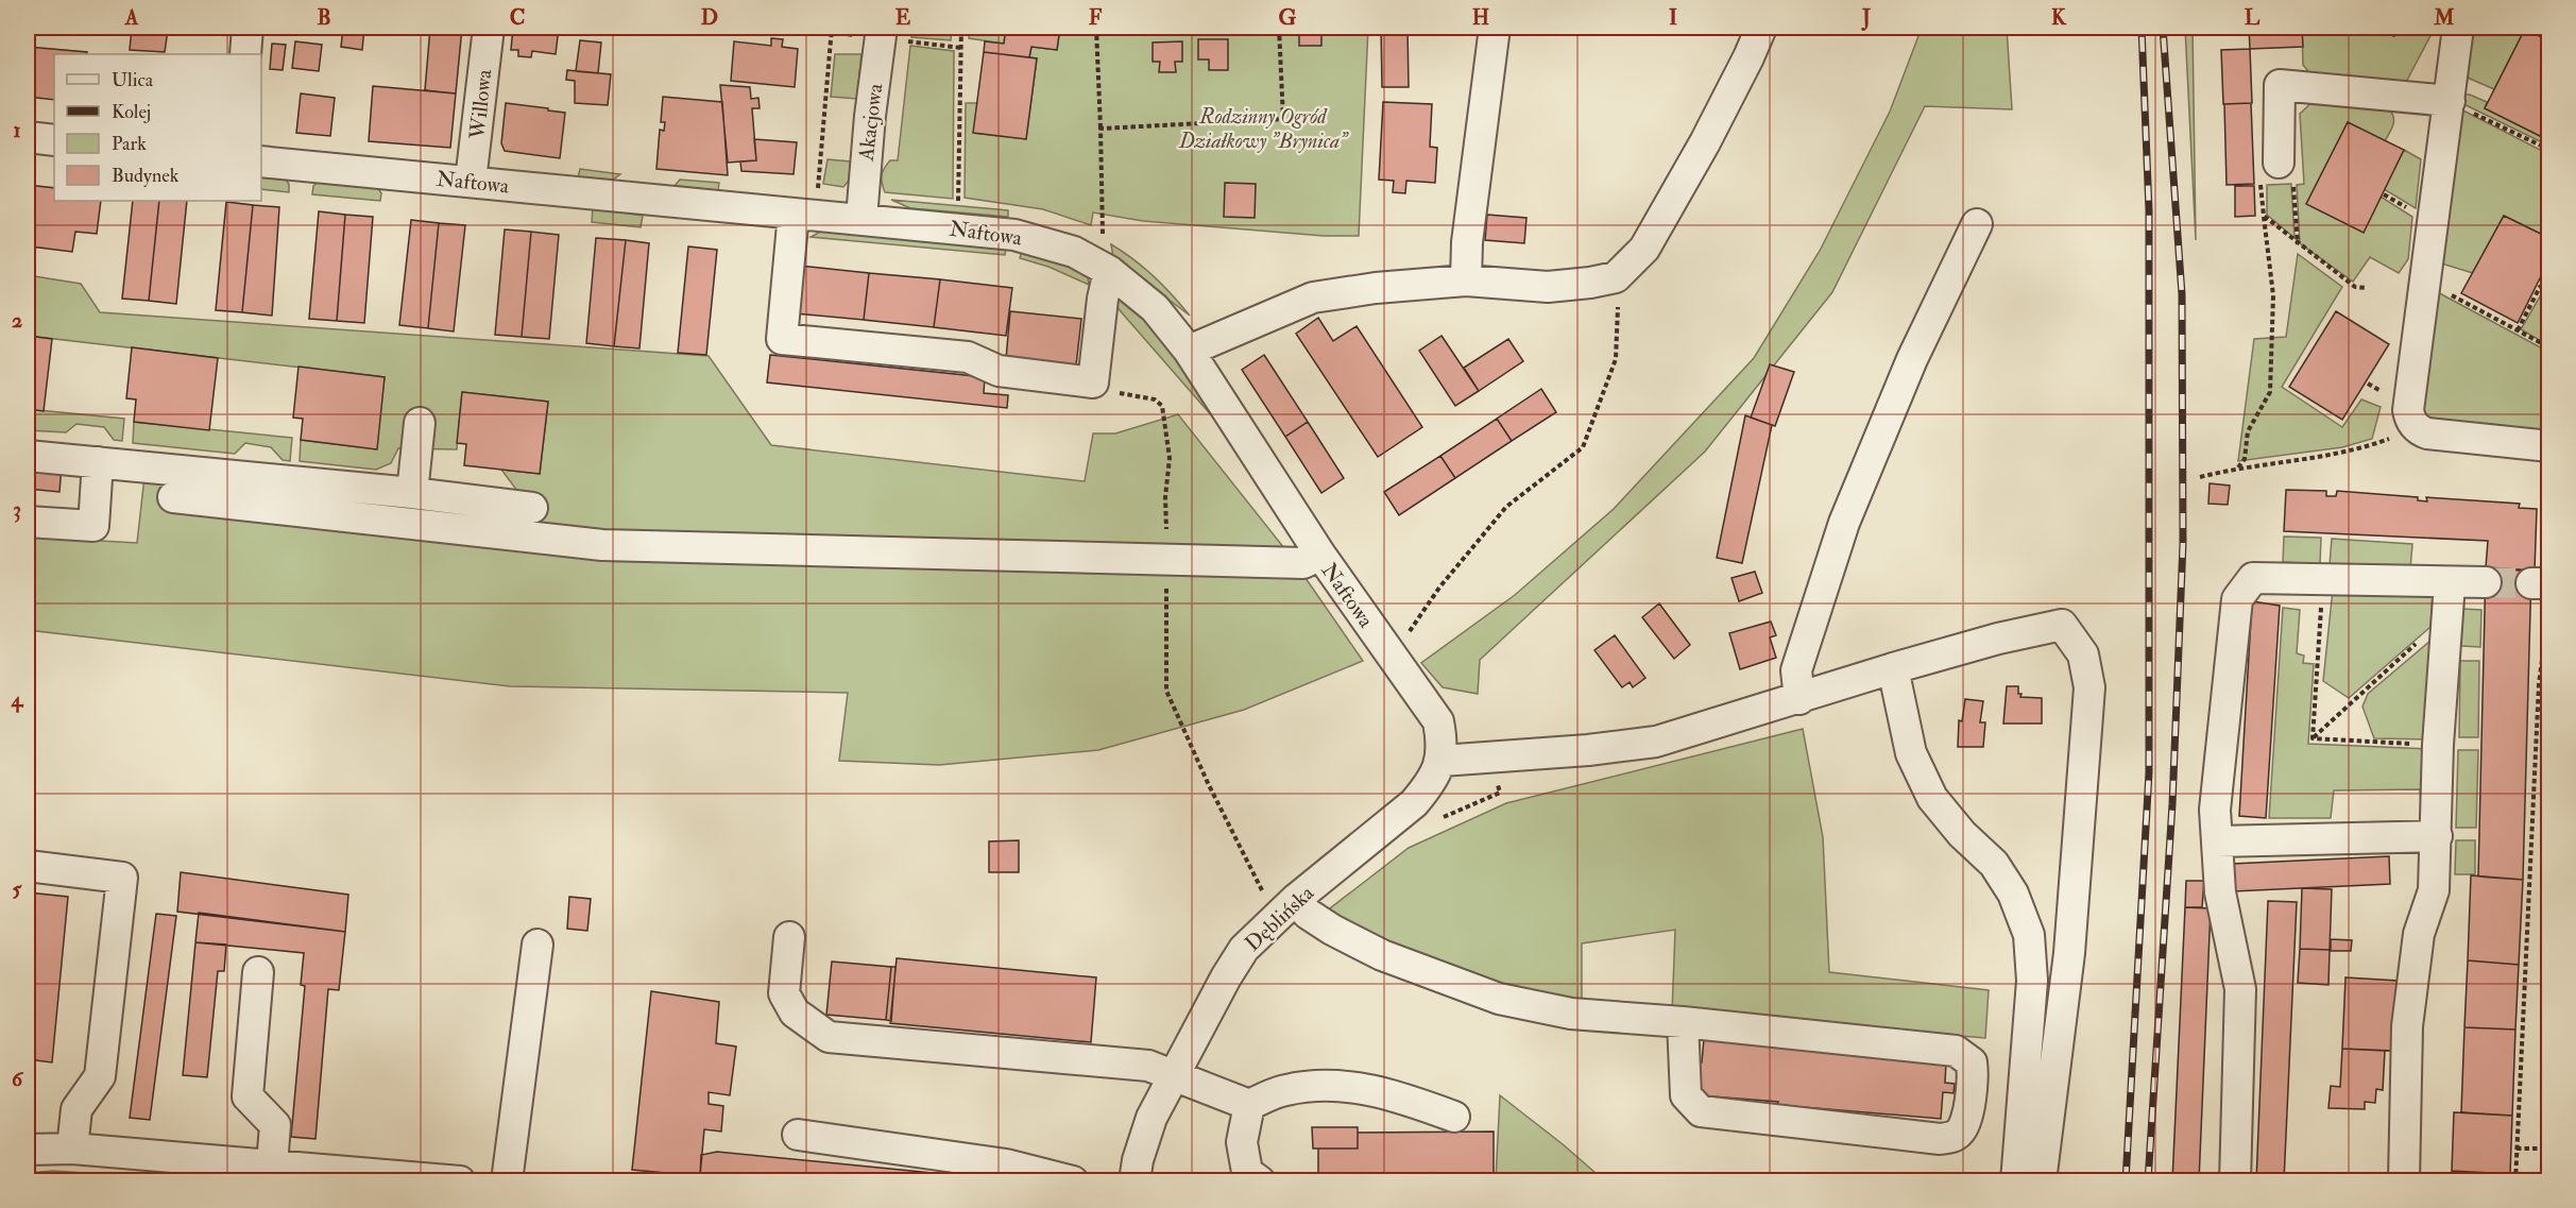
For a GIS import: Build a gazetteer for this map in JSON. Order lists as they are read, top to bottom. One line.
{"streets":{"street":["Willowa","Akacjowa","Naftowa","Dęblińska"]},"crossings":[["Willowa","Naftowa"],["Akacjowa","Naftowa"],["Naftowa","Dęblińska"]],"parks":["Rodzinny Ogród Działkowy \"Brynica\""],"legend":["Ulica","Kolej","Park","Budynek"],"grid":{"columns":["A","B","C","D","E","F","G","H","I","J","K","L","M"],"rows":["1","2","3","4","5","6"]}}
